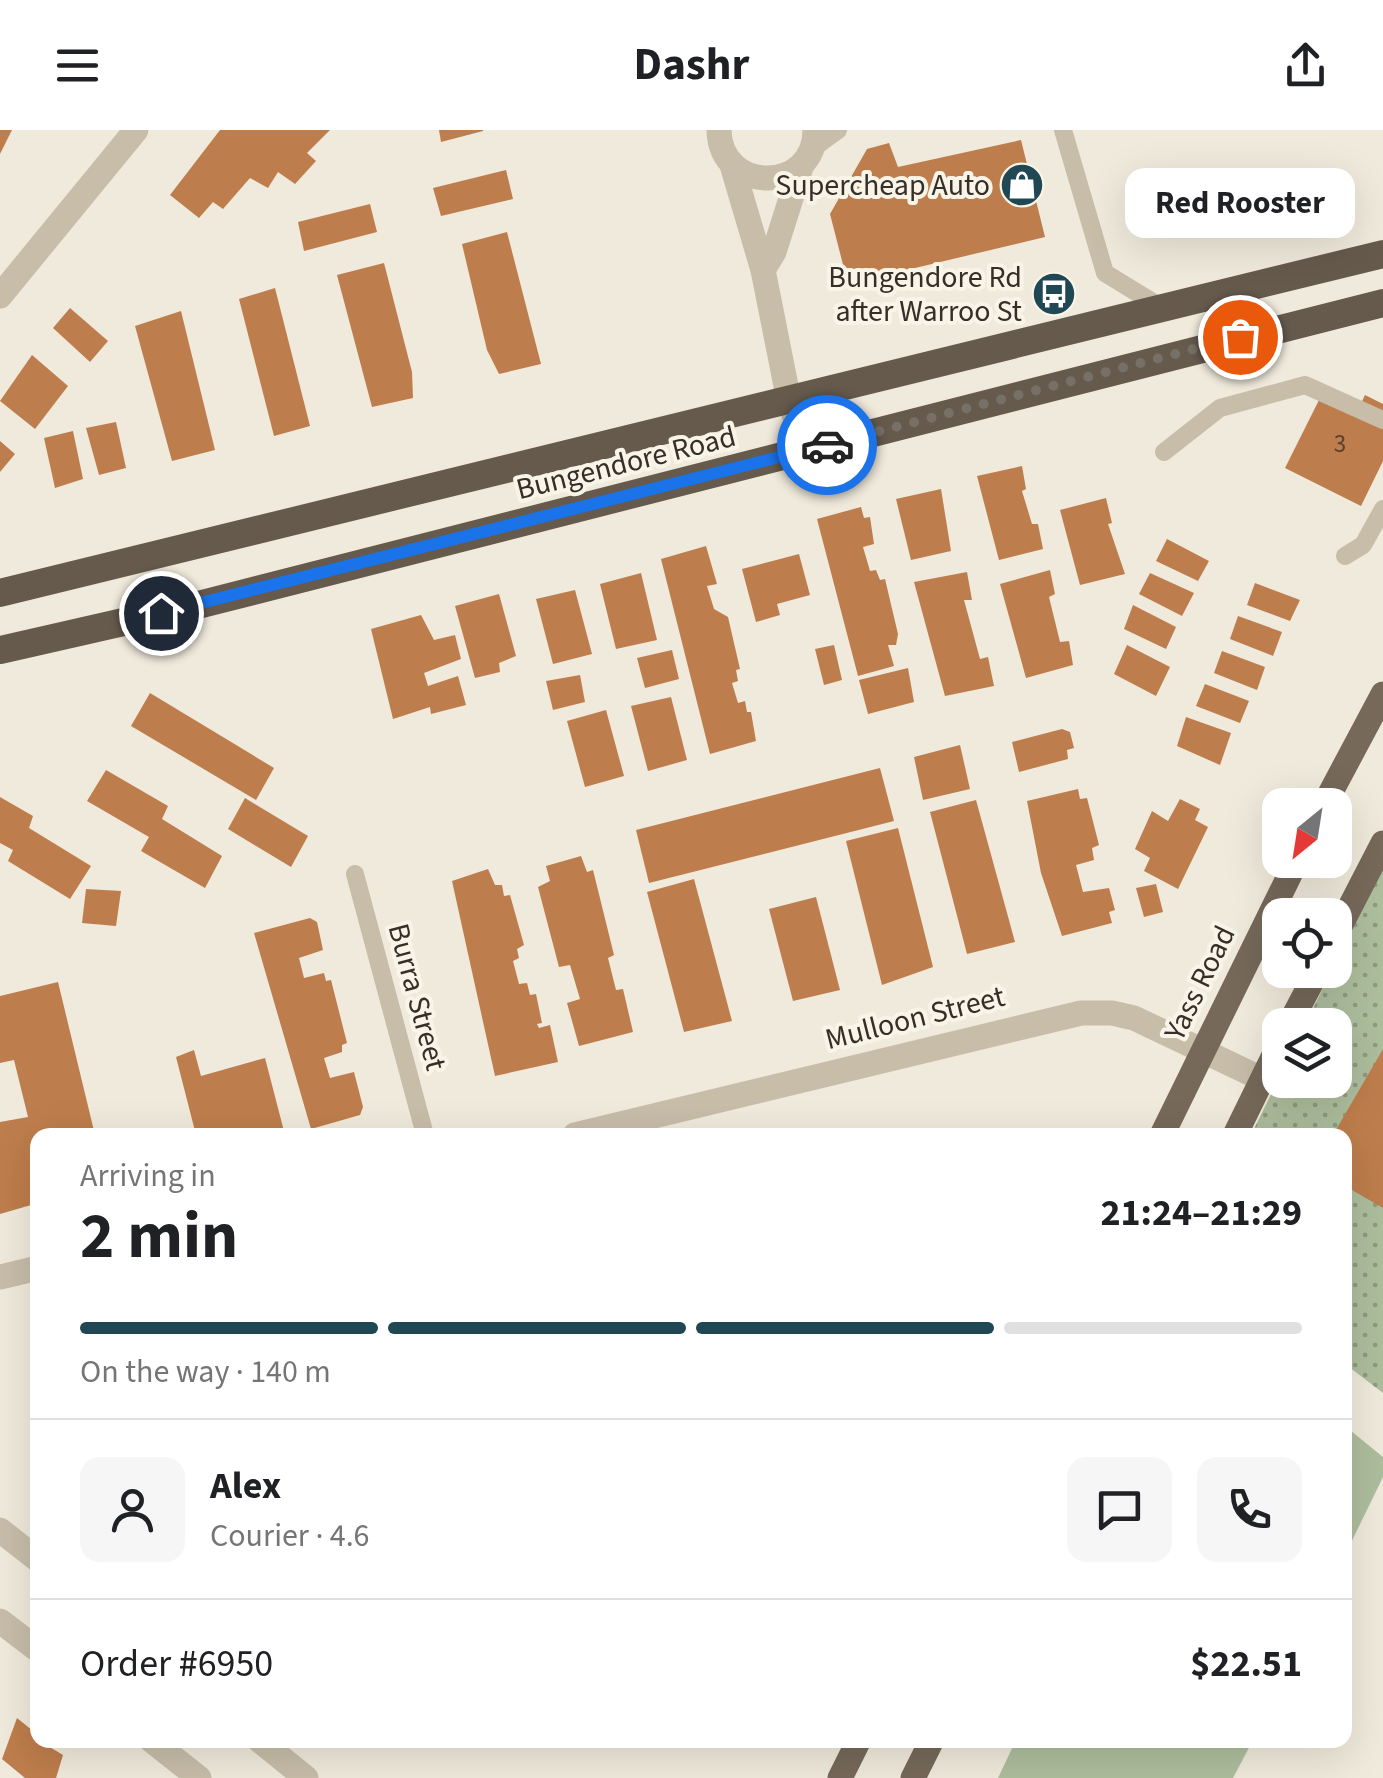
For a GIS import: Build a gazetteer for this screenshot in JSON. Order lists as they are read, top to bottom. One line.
{"streets":{"highway":["Bungendore Road"],"main road":["Yass Road"],"street":["Mulloon Street"],"lane":["Burra Street"]},"crossings":[["Yass Road","Mulloon Street"]],"places":{"shop":["Supercheap Auto"],"bus stop":["Bungendore Rd after Warroo St"],"other":["Red Rooster"]},"house_numbers":["3"],"north":"bottom left","page":{"header":"Dashr","bubble":"Red Rooster","heading":["2 min","Arriving in","21:24–21:29"],"panel":["Alex","Courier · 4.6","Order #6950","$22.51"],"bar":"On the way · 140 m"}}
